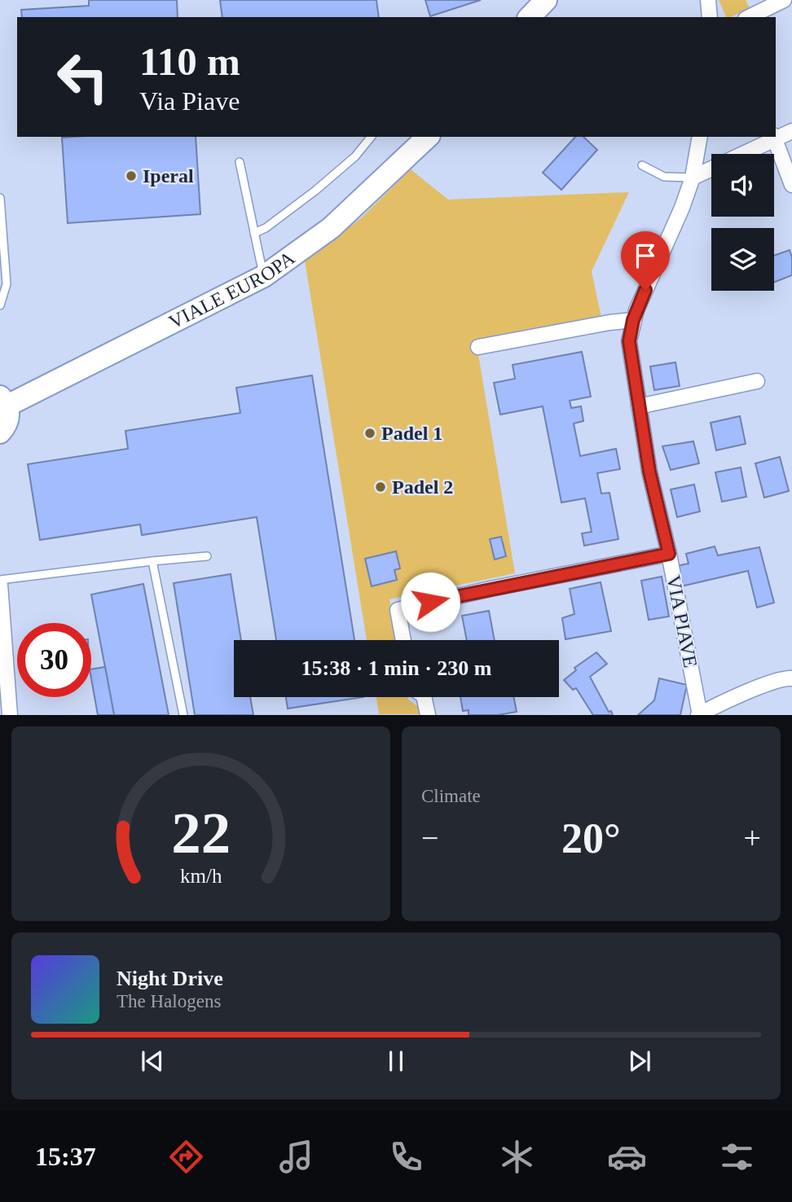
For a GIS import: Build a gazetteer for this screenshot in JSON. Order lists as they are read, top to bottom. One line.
{"streets":{"street":["VIALE EUROPA","VIA PIAVE"]},"places":["Iperal","Padel 1","Padel 2"],"page":{"turn":["110 m","Via Piave"],"limit":"30","trip":"15:38 · 1 min · 230 m","tile":"Climate","heat":["−","20°","+"],"song":["Night Drive","The Halogens"],"tabs":"15:37","gauge":["22","km/h"]}}
